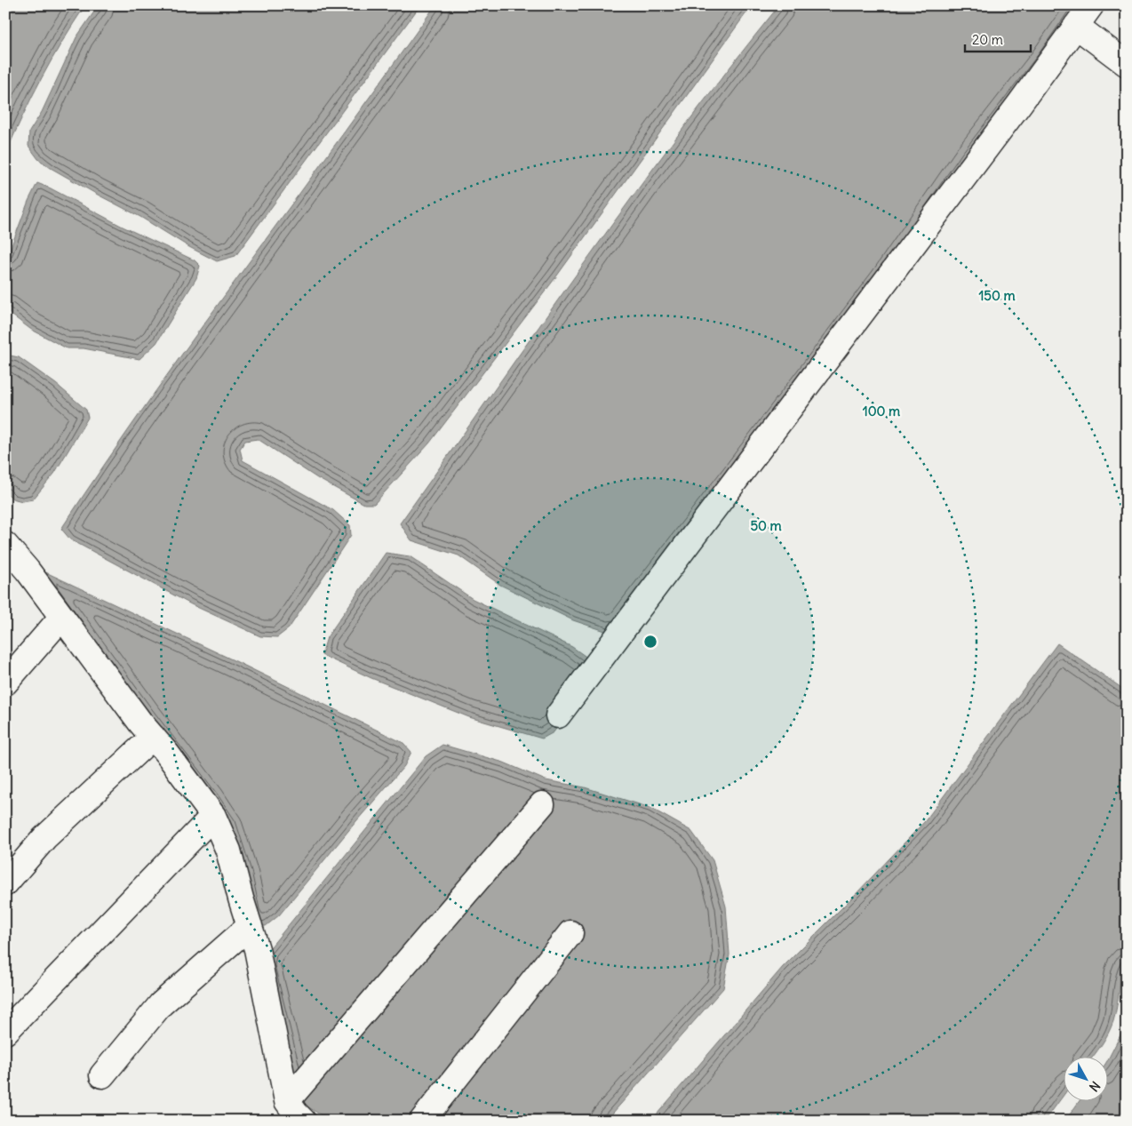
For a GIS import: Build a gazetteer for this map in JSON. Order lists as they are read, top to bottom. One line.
{"scale_bar":"20 m","north":"bottom right","rings":["150 m","100 m","50 m"]}
